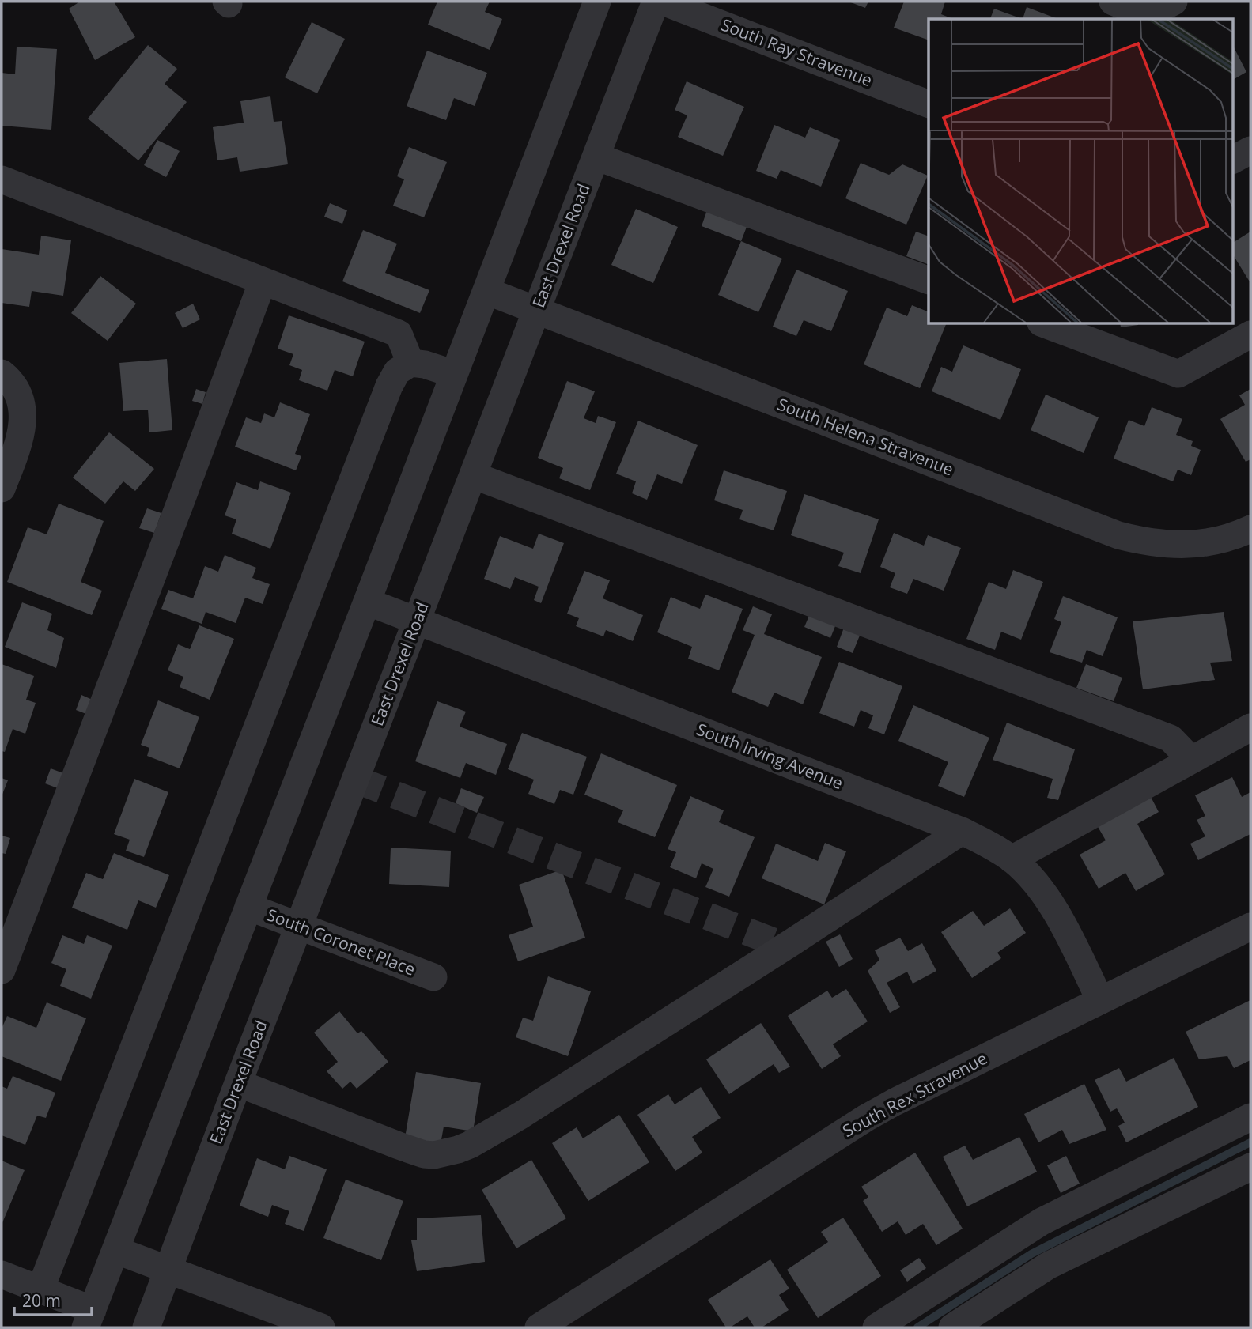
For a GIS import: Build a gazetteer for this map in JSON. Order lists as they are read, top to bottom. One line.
{"streets":{"street":["South Ray Stravenue","East Drexel Road","South Helena Stravenue","South Irving Avenue","South Coronet Place","South Rex Stravenue"]},"crossings":[["East Drexel Road","South Helena Stravenue"],["East Drexel Road","South Irving Avenue"],["East Drexel Road","South Coronet Place"],["South Irving Avenue","South Rex Stravenue"]],"scale_bar":"20 m"}
